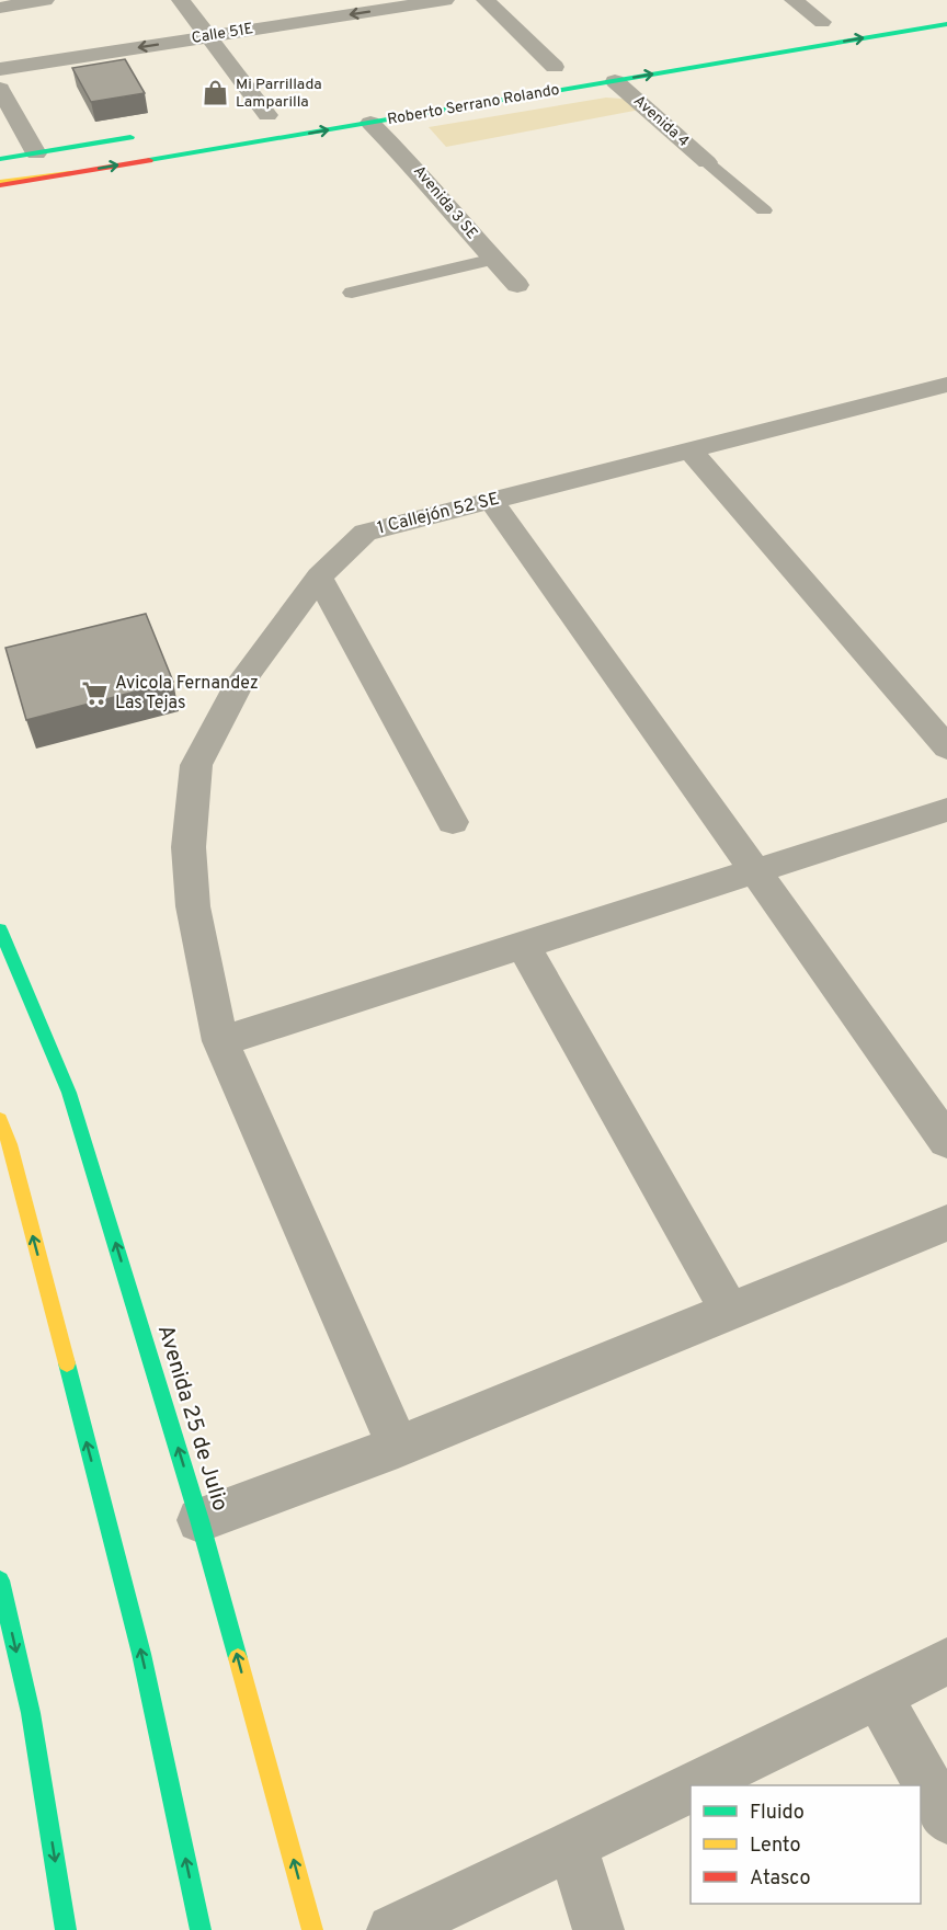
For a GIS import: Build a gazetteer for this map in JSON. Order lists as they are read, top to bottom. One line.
{"streets":{"main road":["Roberto Serrano Rolando","Avenida 25 de Julio"],"street":["Calle 51E","Avenida 4","Avenida 3 SE","1 Callejón 52 SE"]},"crossings":[["Roberto Serrano Rolando","Avenida 4"],["Roberto Serrano Rolando","Avenida 3 SE"]],"one_way":["Calle 51E","Roberto Serrano Rolando"],"places":{"shop":["Mi Parrillada Lamparilla"],"supermarket":["Avicola Fernandez Las Tejas"]},"legend":["Fluido","Lento","Atasco"]}
